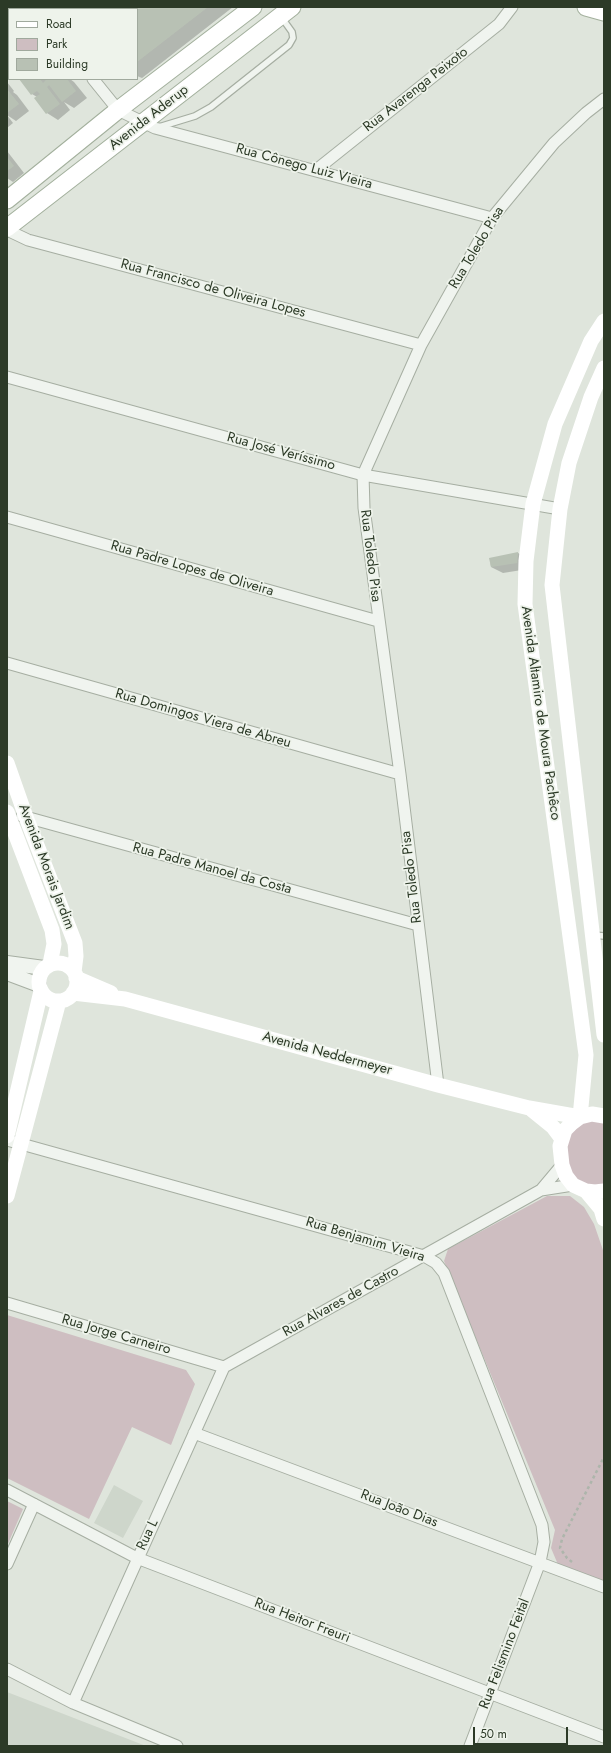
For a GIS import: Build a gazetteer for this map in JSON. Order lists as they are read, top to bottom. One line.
{"streets":{"main road":["Avenida Aderup","Avenida Altamiro de Moura Pachêco","Avenida Morais Jardim","Avenida Neddermeyer"],"street":["Rua Avarenga Peixoto","Rua Cônego Luiz Vieira","Rua Toledo Pisa","Rua Francisco de Oliveira Lopes","Rua José Veríssimo","Rua Padre Lopes de Oliveira","Rua Domingos Viera de Abreu","Rua Padre Manoel da Costa","Rua Benjamim Vieira","Rua Alvares de Castro","Rua Jorge Carneiro","Rua João Dias","Rua L","Rua Heitor Freuri","Rua Felismino Feital"]},"crossings":[["Rua Avarenga Peixoto","Rua Cônego Luiz Vieira"],["Avenida Aderup","Rua Cônego Luiz Vieira"],["Avenida Aderup","Rua Francisco de Oliveira Lopes"],["Rua Cônego Luiz Vieira","Rua Toledo Pisa"],["Rua Toledo Pisa","Rua Francisco de Oliveira Lopes"],["Rua Toledo Pisa","Rua José Veríssimo"],["Rua Toledo Pisa","Rua Padre Lopes de Oliveira"],["Rua Toledo Pisa","Rua Domingos Viera de Abreu"],["Rua Toledo Pisa","Rua Padre Manoel da Costa"],["Rua Toledo Pisa","Avenida Neddermeyer"],["Rua José Veríssimo","Avenida Altamiro de Moura Pachêco"],["Avenida Altamiro de Moura Pachêco","Avenida Neddermeyer"],["Avenida Morais Jardim","Rua Padre Manoel da Costa"],["Avenida Morais Jardim","Avenida Neddermeyer"],["Rua Benjamim Vieira","Rua Alvares de Castro"],["Rua Benjamim Vieira","Rua João Dias"],["Rua Benjamim Vieira","Rua Felismino Feital"],["Rua Alvares de Castro","Rua Jorge Carneiro"],["Rua Alvares de Castro","Rua L"],["Rua Jorge Carneiro","Rua L"],["Rua João Dias","Rua L"],["Rua João Dias","Rua Felismino Feital"],["Rua L","Rua Heitor Freuri"],["Rua Heitor Freuri","Rua Felismino Feital"]],"legend":["Road","Park","Building"],"scale_bar":"50 m"}
